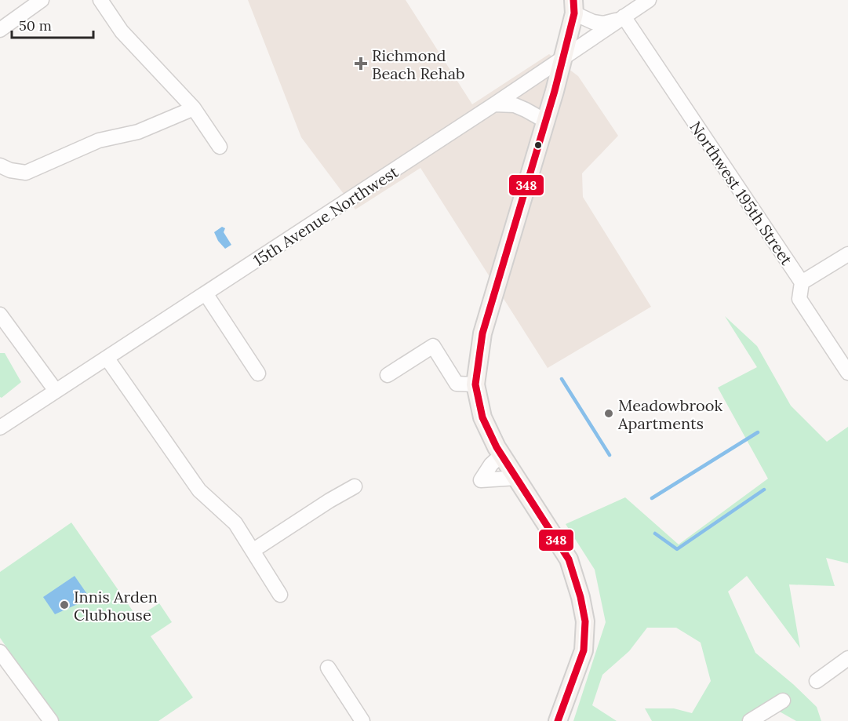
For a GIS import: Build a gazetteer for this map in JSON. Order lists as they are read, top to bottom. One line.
{"streets":{"street":["Northwest 195th Street","15th Avenue Northwest"]},"crossings":[["Northwest 195th Street","15th Avenue Northwest"]],"places":{"health":["Richmond Beach Rehab"],"other":["Meadowbrook Apartments","Innis Arden Clubhouse"]},"lines":["transit line 348"],"scale_bar":"50 m"}
